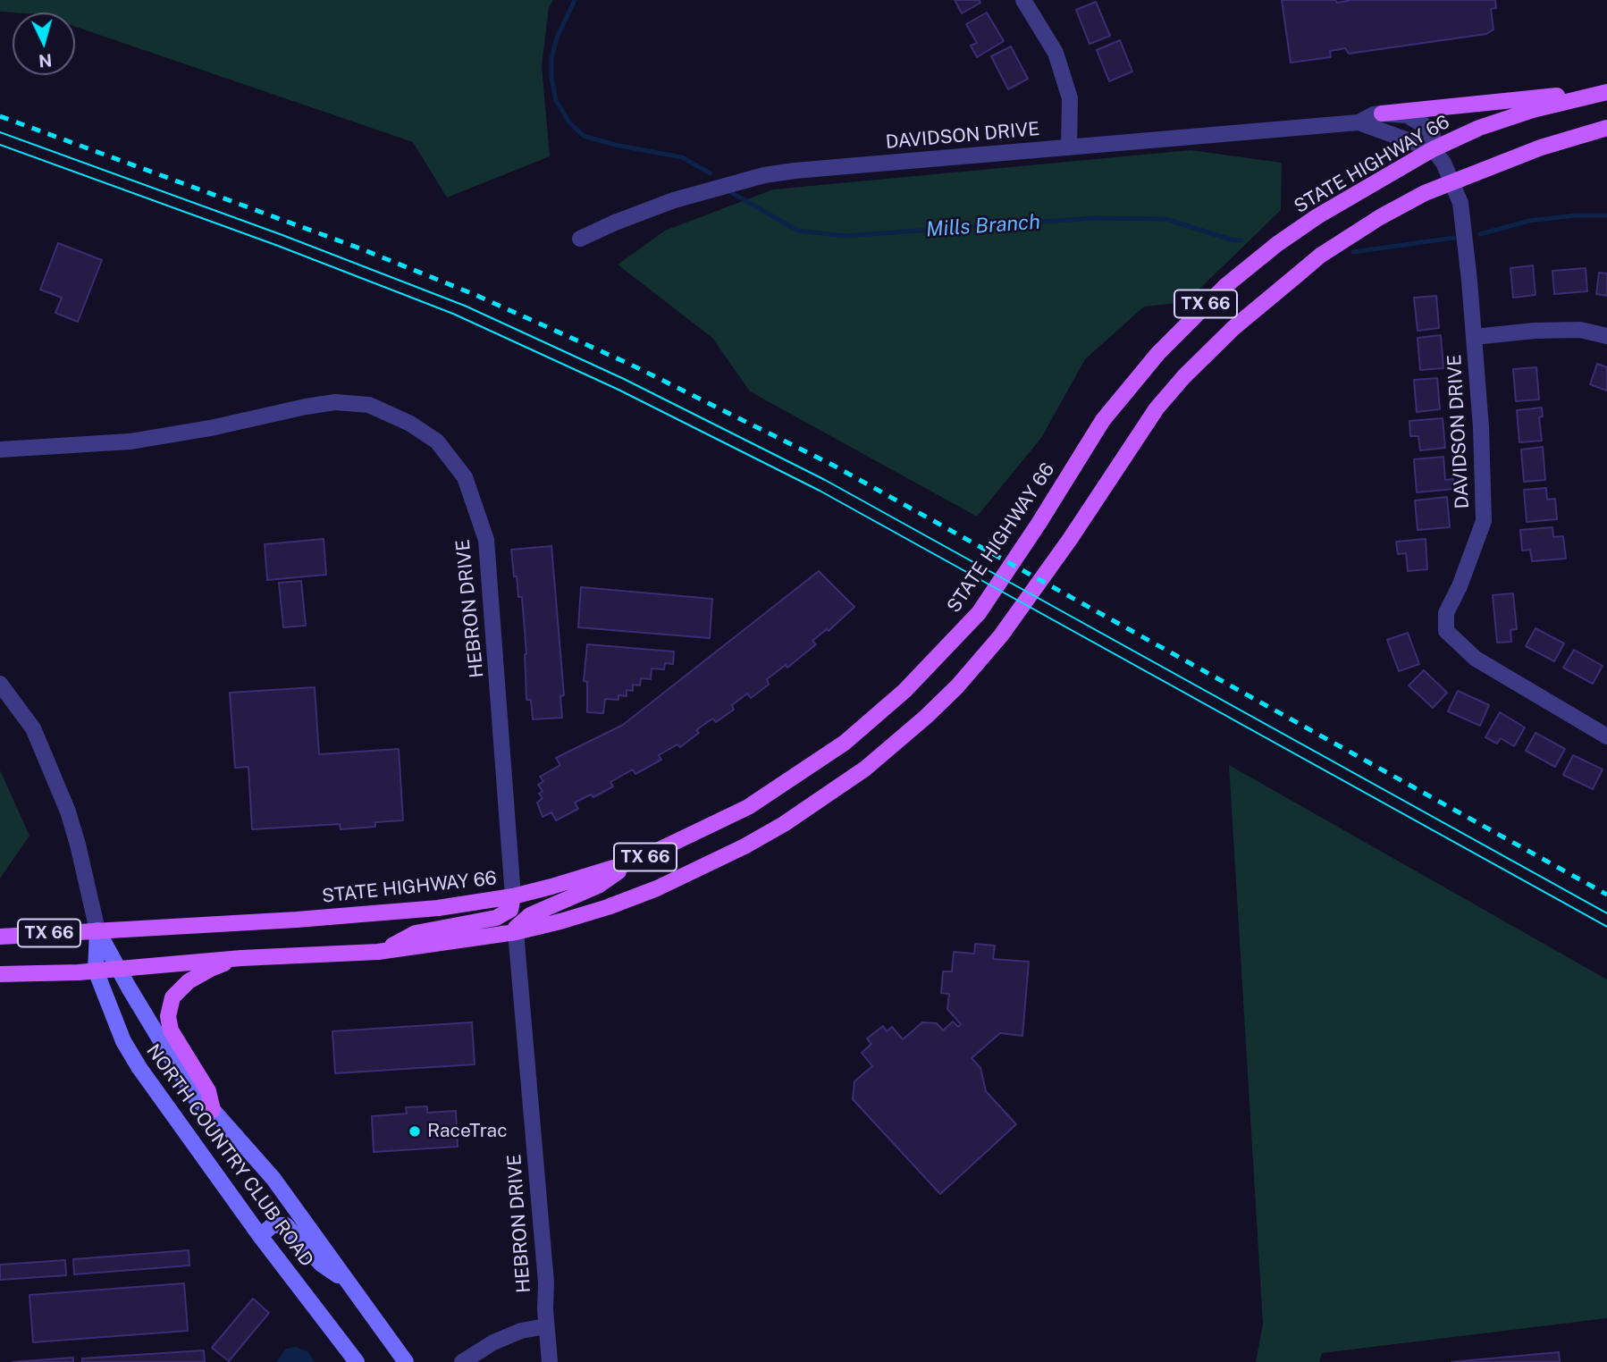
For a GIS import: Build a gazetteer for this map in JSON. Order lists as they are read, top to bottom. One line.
{"streets":{"main road":["STATE HIGHWAY 66","TX 66","NORTH COUNTRY CLUB ROAD"],"street":["DAVIDSON DRIVE","HEBRON DRIVE"]},"crossings":[["DAVIDSON DRIVE","STATE HIGHWAY 66"],["DAVIDSON DRIVE","TX 66"],["STATE HIGHWAY 66","HEBRON DRIVE"],["STATE HIGHWAY 66","NORTH COUNTRY CLUB ROAD"],["TX 66","HEBRON DRIVE"],["TX 66","NORTH COUNTRY CLUB ROAD"]],"water":["Mills Branch"],"places":["RaceTrac"],"north":"bottom"}
